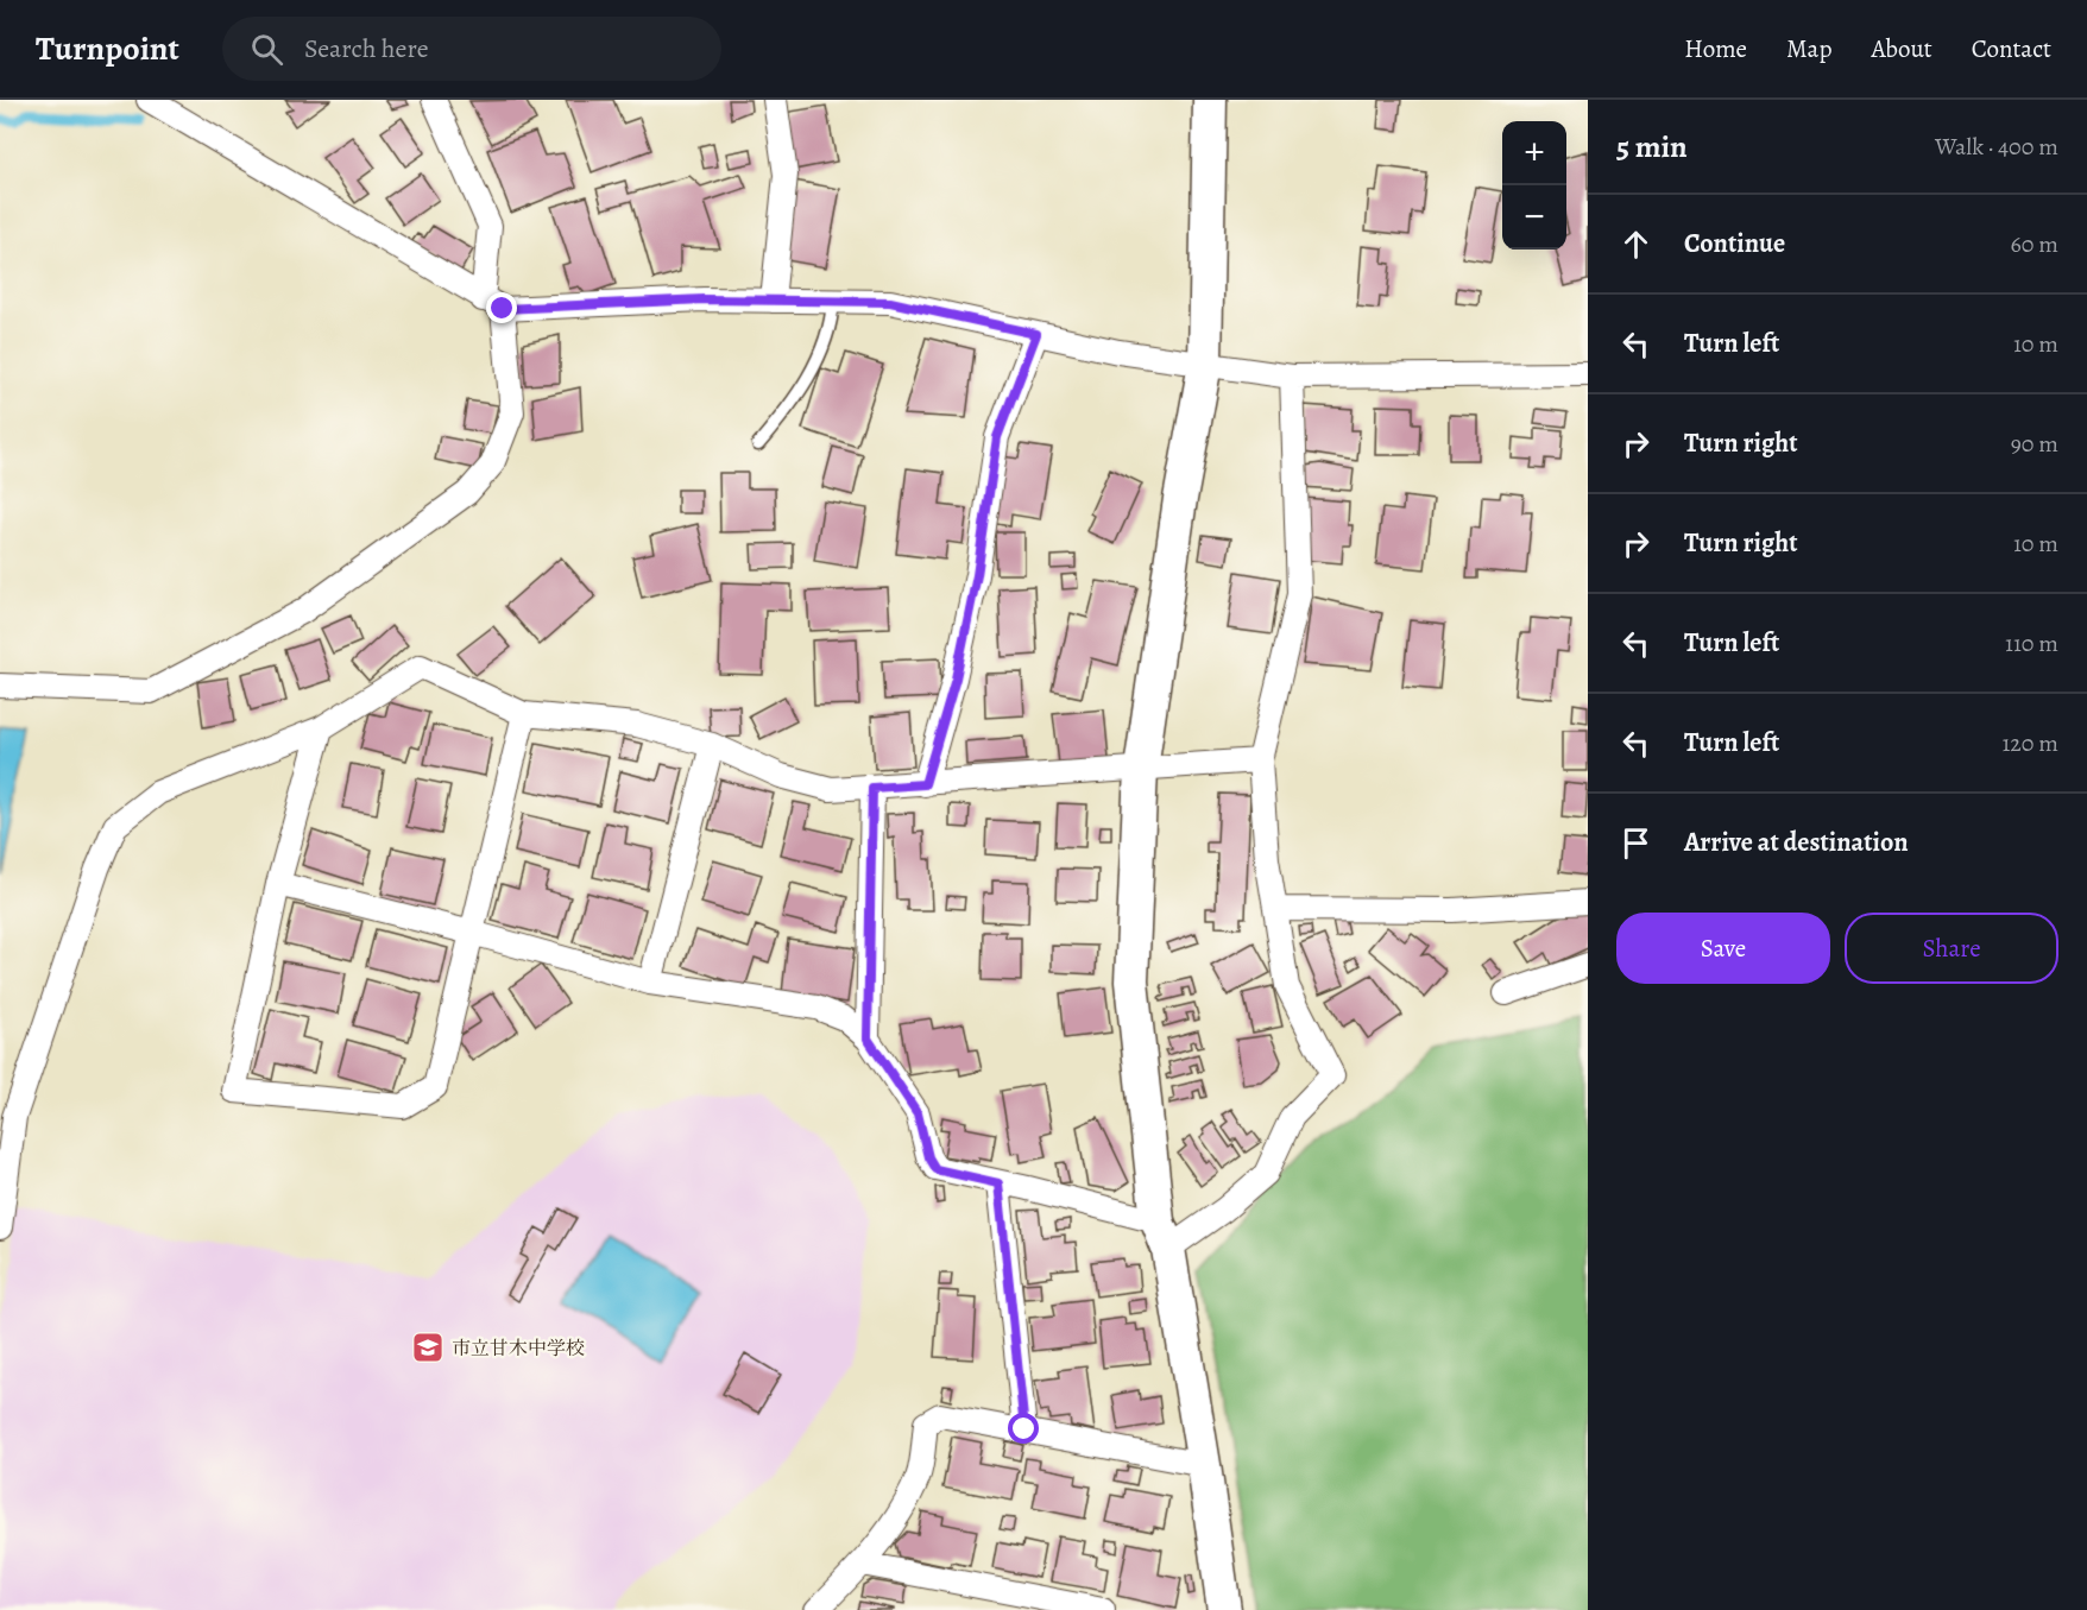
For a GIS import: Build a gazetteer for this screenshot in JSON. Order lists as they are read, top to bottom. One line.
{"places":{"school or university":["市立甘木中学校"]},"page":{"header":"Turnpoint","search":"Search here","nav":["Home","Map","About","Contact"],"heading":["5 min","Walk · 400 m"],"map_buttons":["+","−"],"list":[["Continue","60 m"],["Turn left","10 m"],["Turn right","90 m"],["Turn right","10 m"],["Turn left","110 m"],["Turn left","120 m"],"Arrive at destination"],"buttons":["Save","Share"]}}
